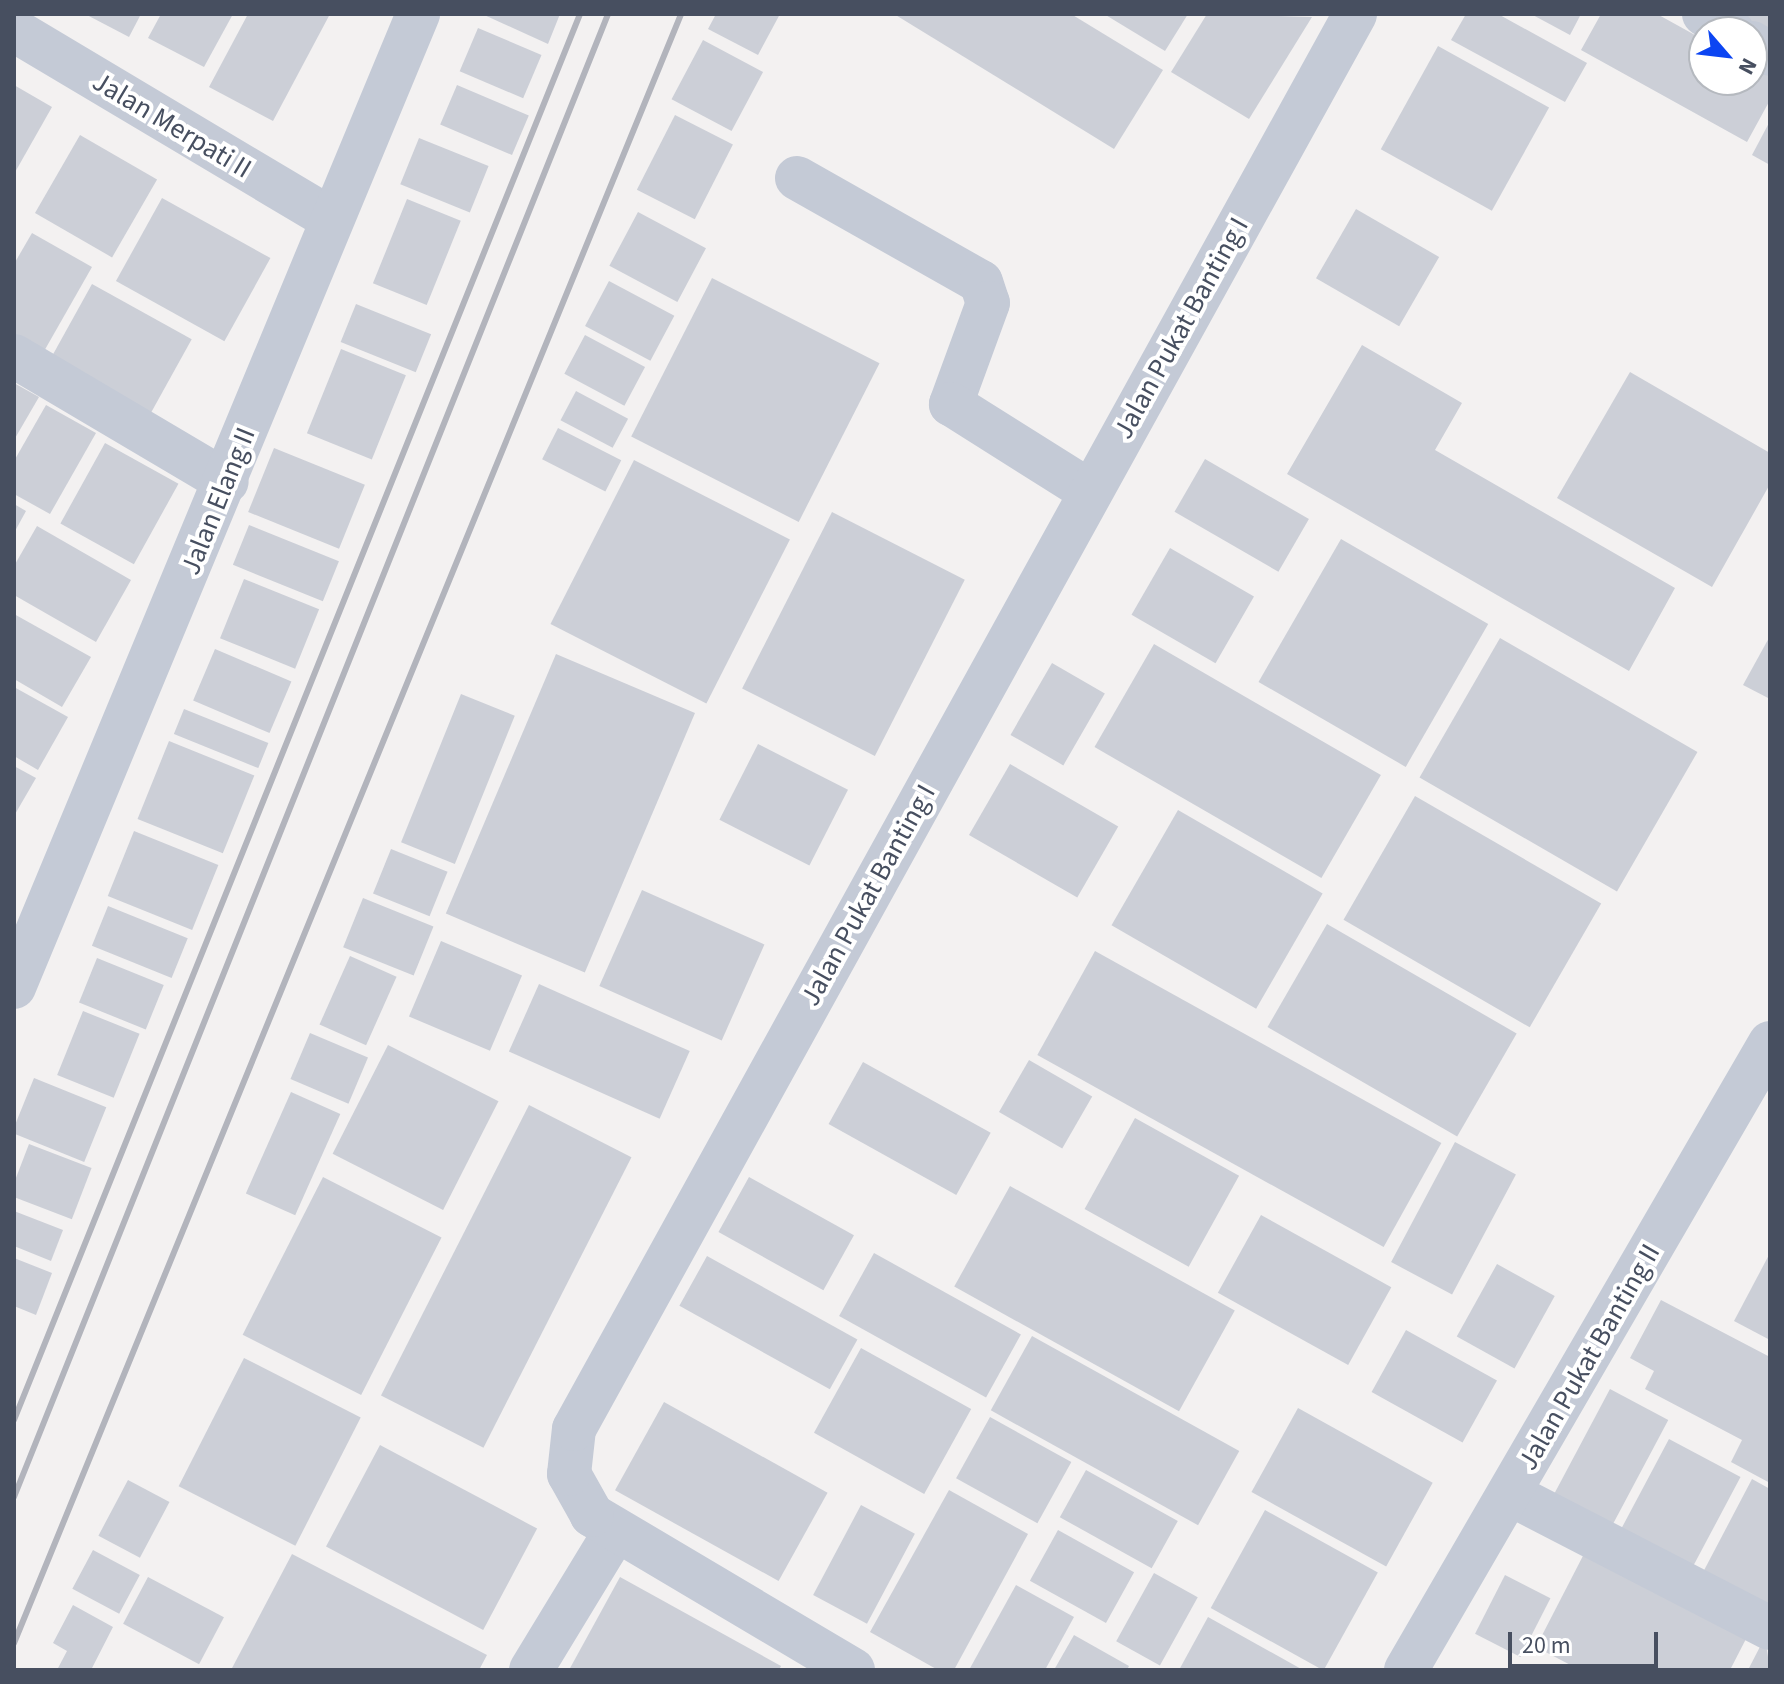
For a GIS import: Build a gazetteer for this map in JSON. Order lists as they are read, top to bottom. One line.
{"streets":{"street":["Jalan Merpati II","Jalan Pukat Banting I","Jalan Elang II","Jalan Pukat Banting II"]},"crossings":[["Jalan Merpati II","Jalan Elang II"]],"scale_bar":"20 m","north":"bottom right"}
